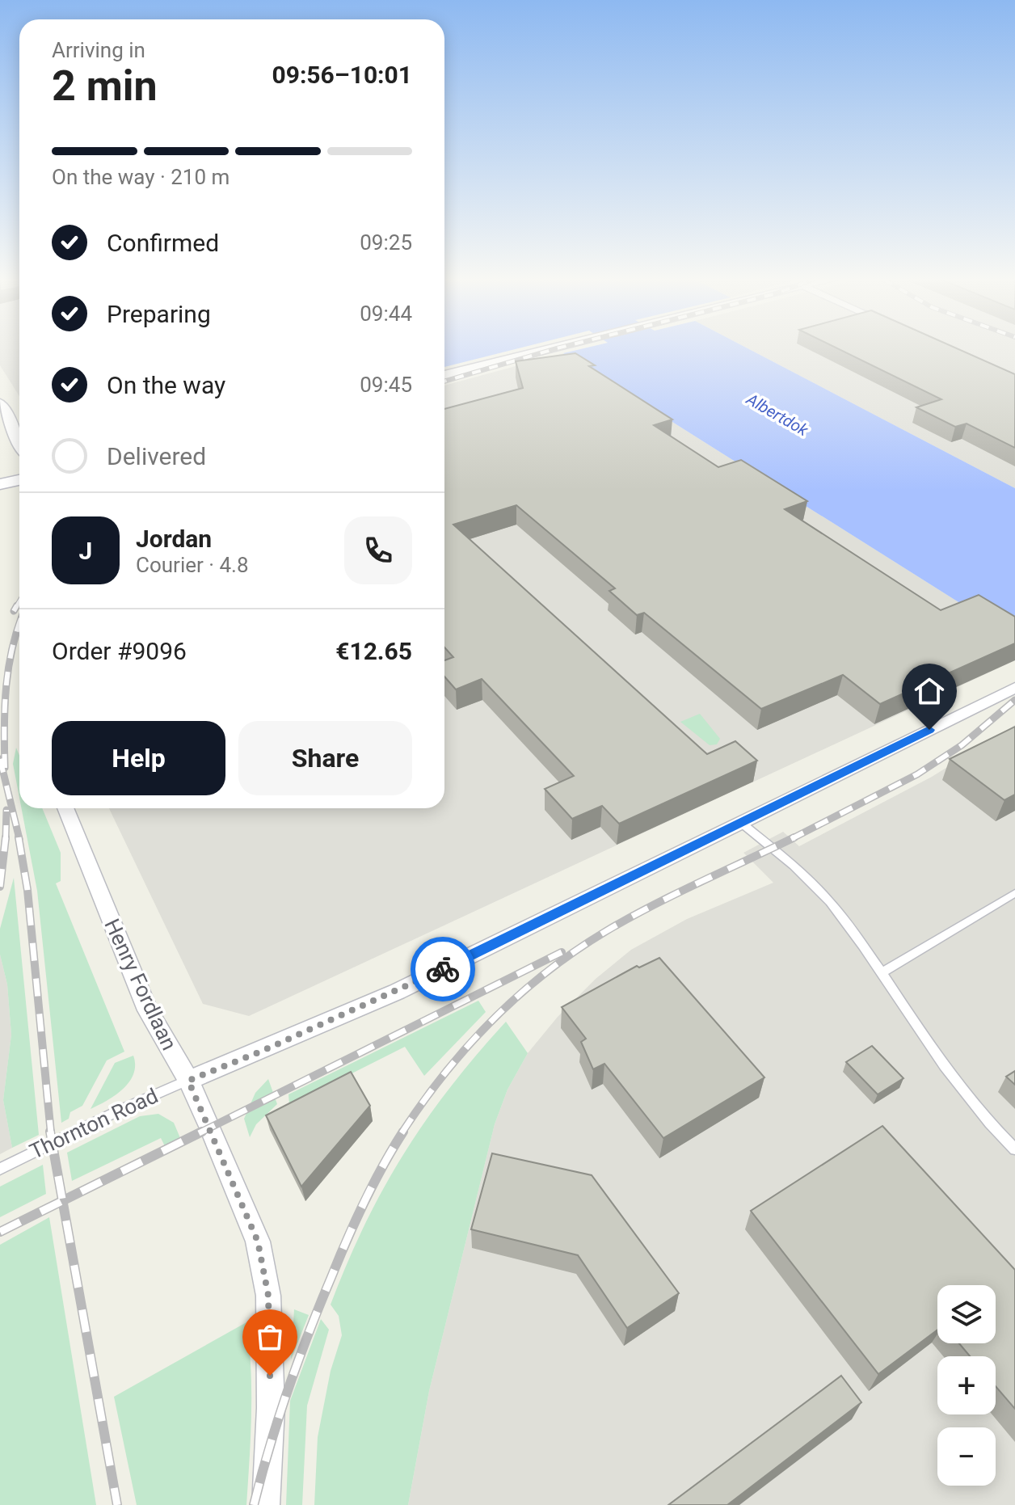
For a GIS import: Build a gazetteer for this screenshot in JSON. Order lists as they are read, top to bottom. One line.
{"streets":{"street":["Henry Fordlaan"],"lane":["Thornton Road"]},"crossings":[["Henry Fordlaan","Thornton Road"]],"water":["Albertdok"],"page":{"heading":["2 min","Arriving in","09:56–10:01"],"panel":["Jordan","Courier · 4.8","Order #9096","€12.65"],"bar":"On the way · 210 m","list":[["Confirmed","09:25"],["Preparing","09:44"],["On the way","09:45"],"Delivered"],"round":"J","buttons":["Help","Share"],"map_buttons":["+","−"]}}
